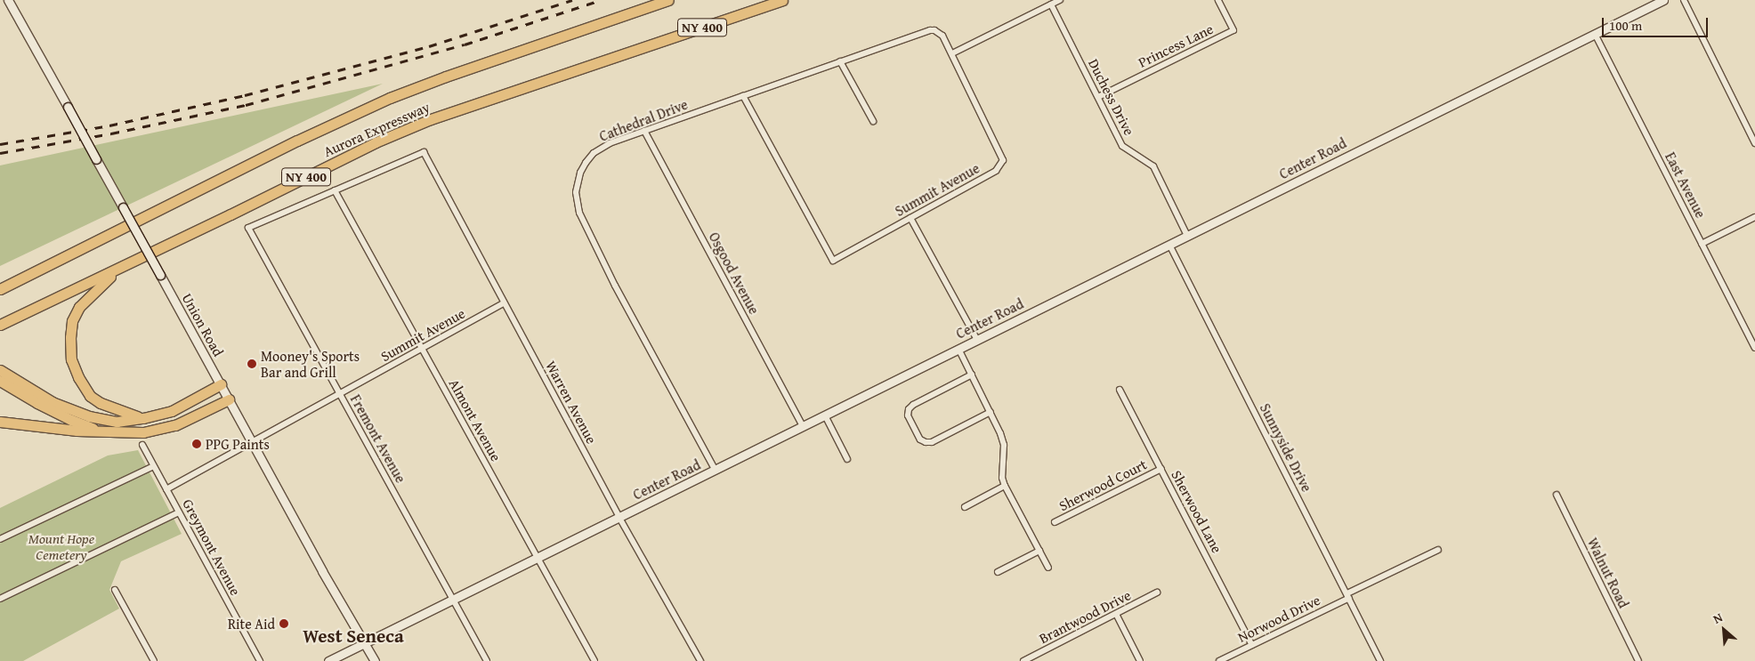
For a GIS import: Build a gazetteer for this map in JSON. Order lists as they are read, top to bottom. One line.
{"streets":{"highway":["NY 400","Aurora Expressway"],"main road":["Center Road","Union Road"],"street":["Princess Lane","Duchess Drive","Cathedral Drive","East Avenue","Summit Avenue","Osgood Avenue","Warren Avenue","Almont Avenue","Fremont Avenue","Sunnyside Drive","Sherwood Court","Sherwood Lane","Greymont Avenue","Walnut Road","Brantwood Drive","Norwood Drive"]},"crossings":[["Princess Lane","Duchess Drive"],["Duchess Drive","Center Road"],["Cathedral Drive","Center Road"],["Cathedral Drive","Summit Avenue"],["Cathedral Drive","Osgood Avenue"],["Center Road","East Avenue"],["Center Road","Osgood Avenue"],["Center Road","Union Road"],["Center Road","Warren Avenue"],["Center Road","Almont Avenue"],["Center Road","Fremont Avenue"],["Center Road","Sunnyside Drive"],["Summit Avenue","Union Road"],["Summit Avenue","Warren Avenue"],["Summit Avenue","Almont Avenue"],["Summit Avenue","Fremont Avenue"],["Summit Avenue","Greymont Avenue"],["Warren Avenue","Almont Avenue"],["Warren Avenue","Fremont Avenue"],["Almont Avenue","Fremont Avenue"],["Sunnyside Drive","Norwood Drive"],["Sherwood Court","Sherwood Lane"],["Sherwood Lane","Norwood Drive"]],"districts":["West Seneca"],"parks":["Mount Hope Cemetery"],"places":["Mooney's Sports Bar and Grill","PPG Paints","Rite Aid"],"scale_bar":"100 m","north":"top left"}
